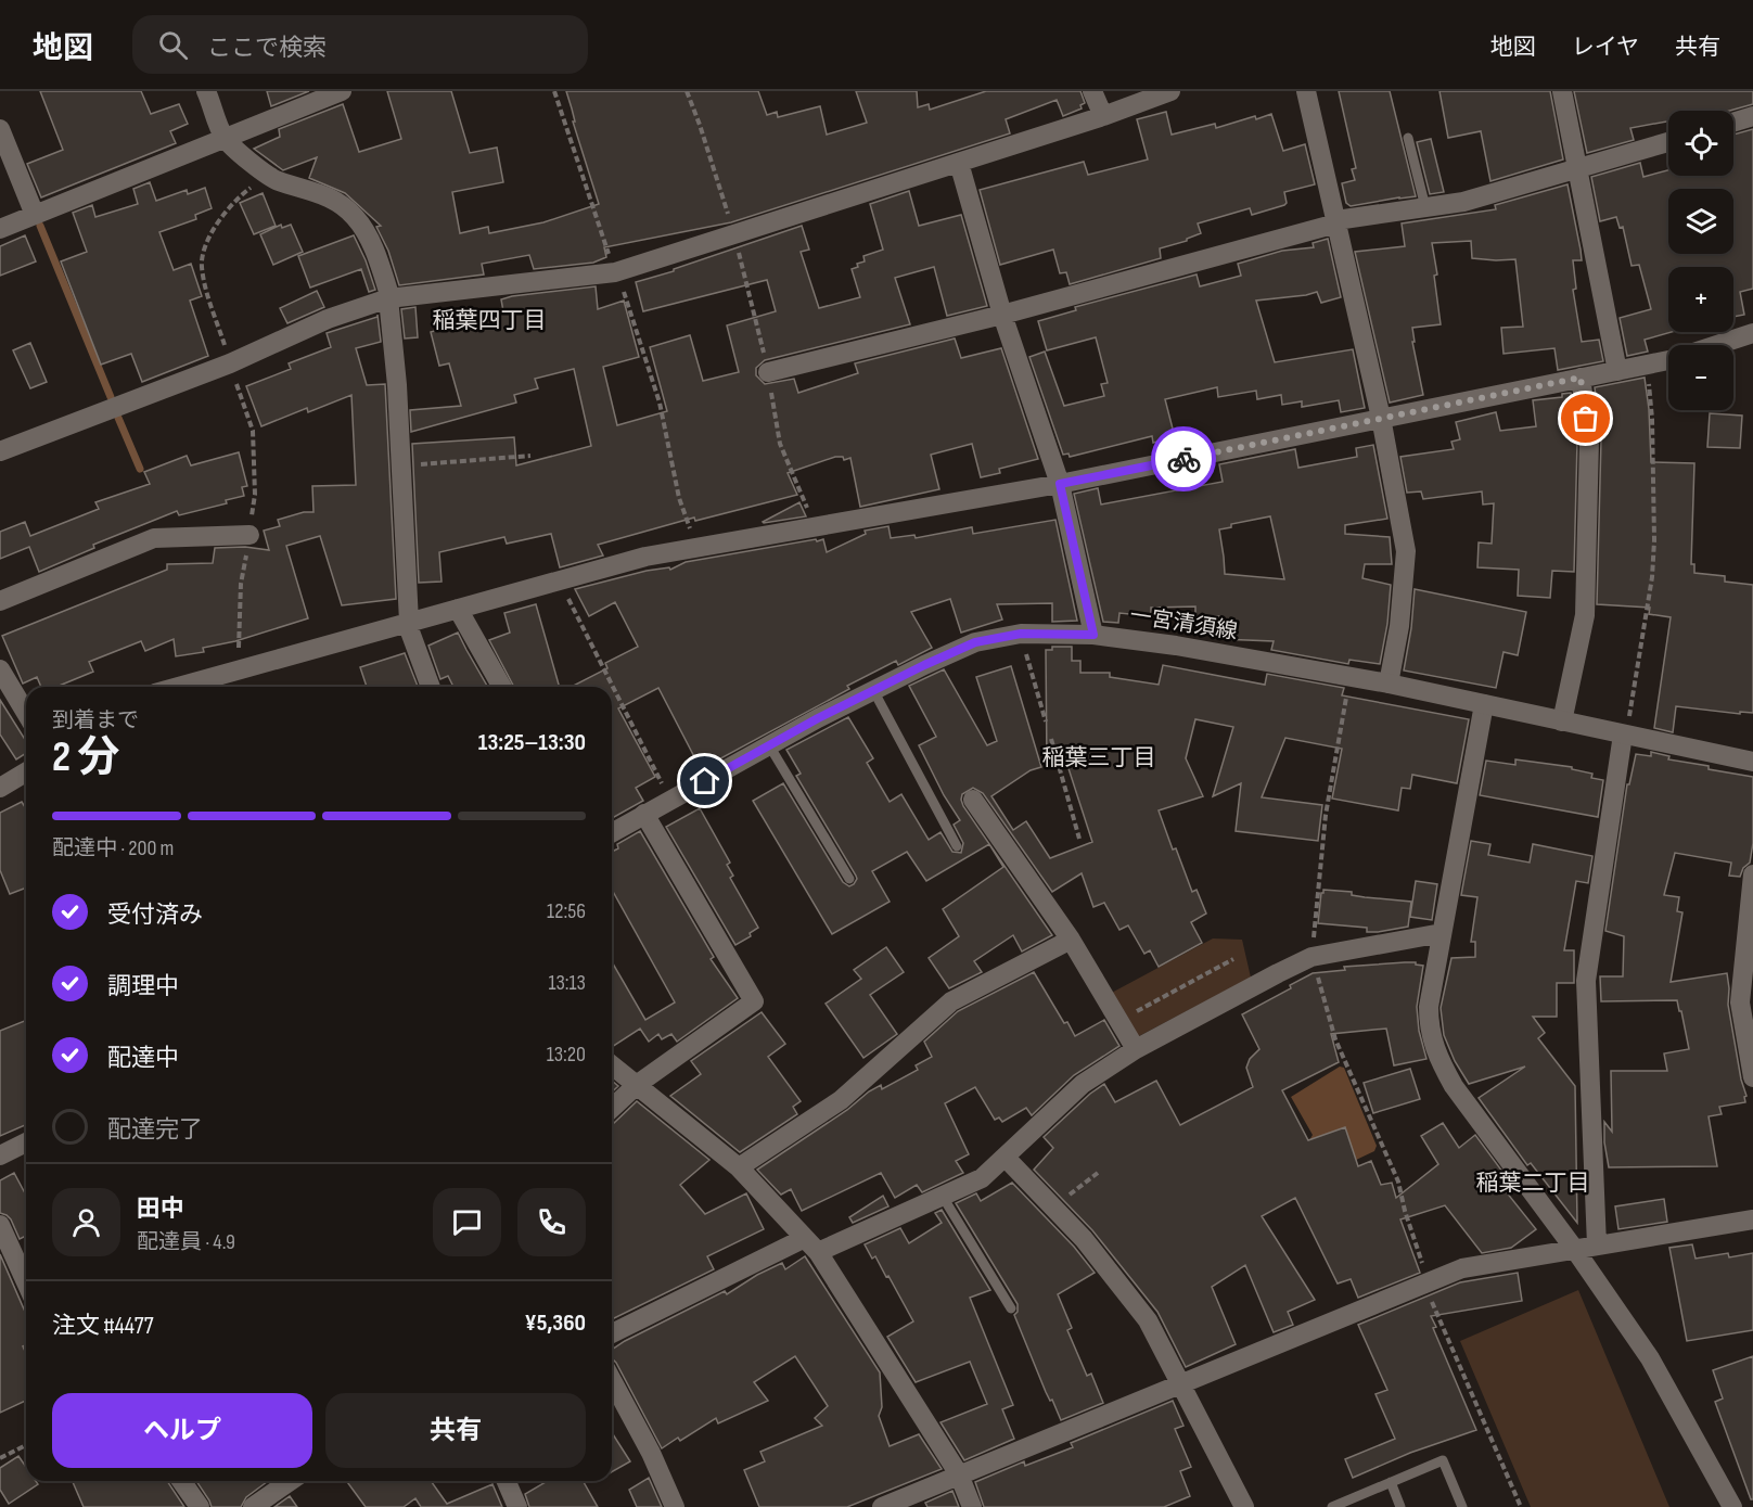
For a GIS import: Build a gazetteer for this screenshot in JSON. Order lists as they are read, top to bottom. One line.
{"streets":{"street":["一宮清須線"]},"districts":["稲葉四丁目","稲葉三丁目","稲葉二丁目"],"page":{"header":"地図","search":"ここで検索","nav":["地図","レイヤ","共有"],"map_buttons":["+","−"],"heading":["2 分","到着まで","13:25–13:30"],"panel":["田中","配達員 · 4.9","注文 #4477","¥5,360"],"bar":"配達中 · 200 m","list":[["受付済み","12:56"],["調理中","13:13"],["配達中","13:20"],"配達完了"],"buttons":["ヘルプ","共有"]}}
